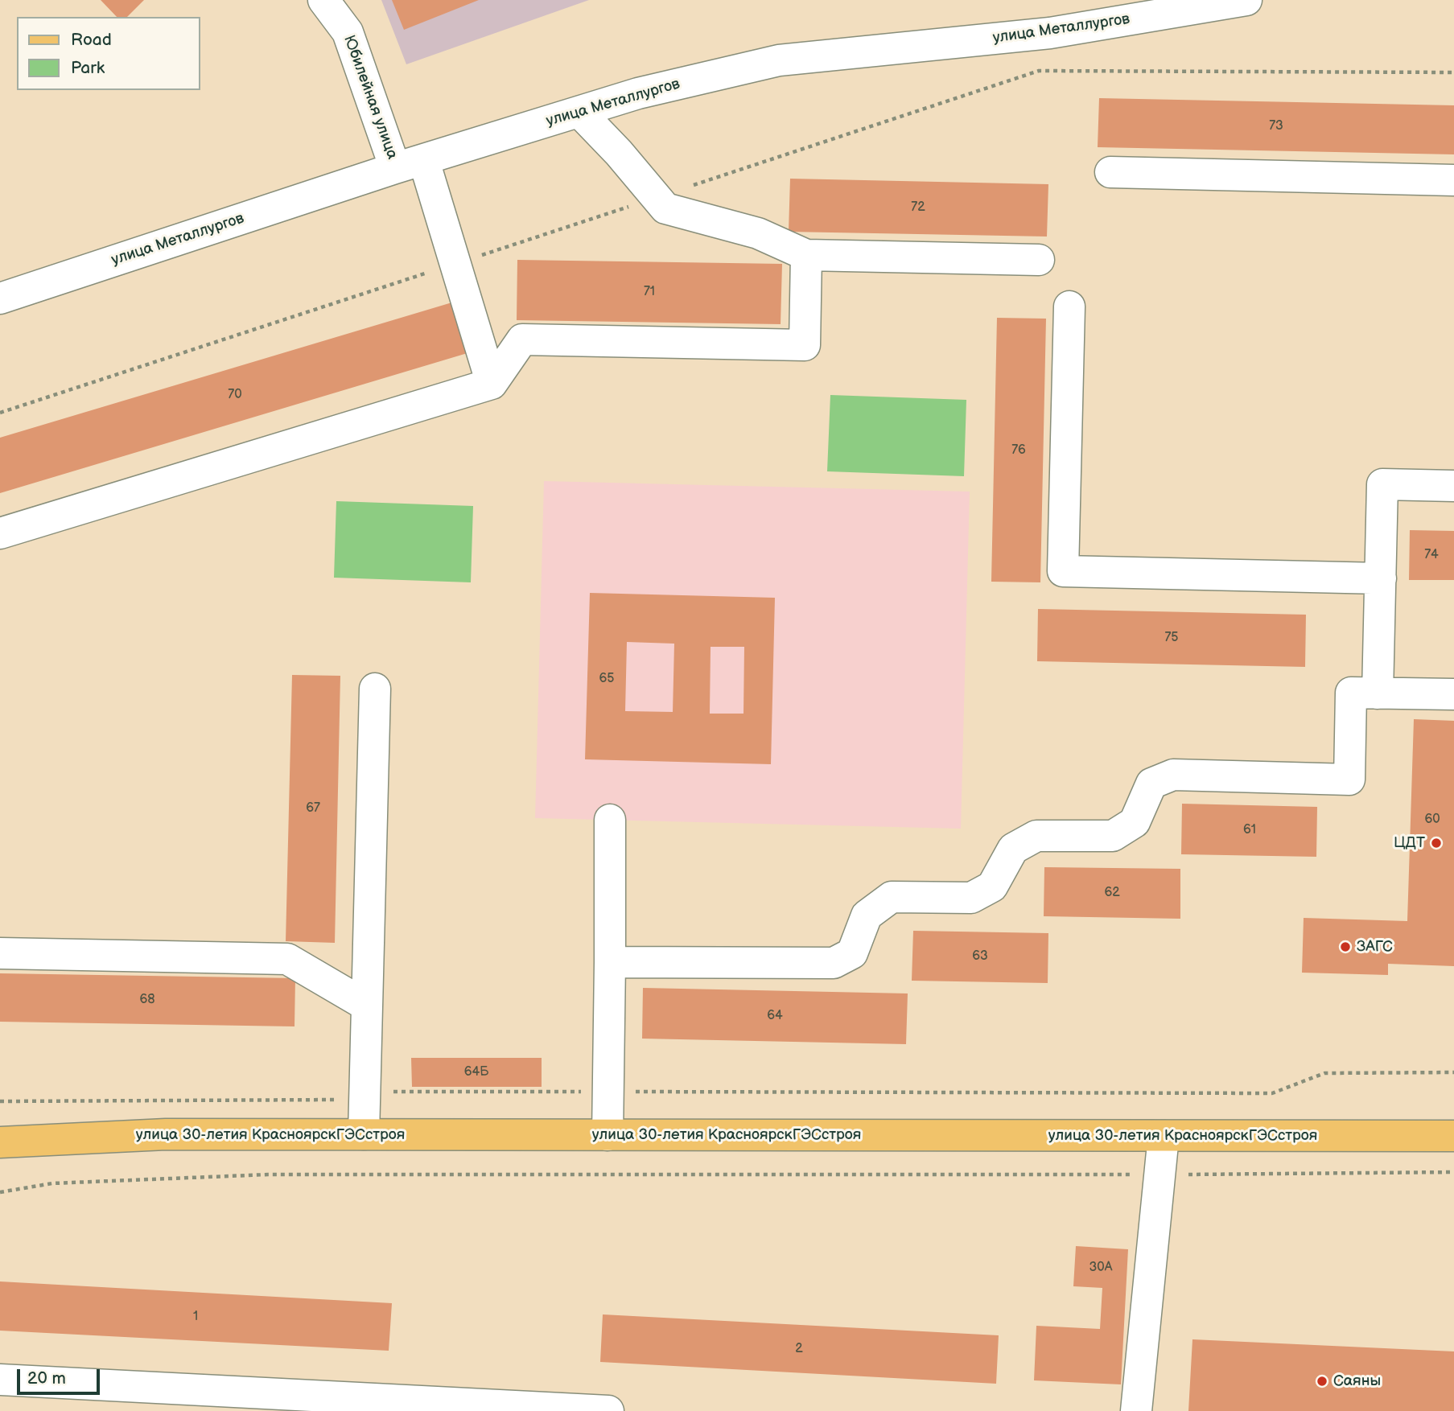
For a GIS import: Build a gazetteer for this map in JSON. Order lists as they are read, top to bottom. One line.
{"streets":{"main road":["улица 30-летия КрасноярскГЭСстроя"],"street":["улица Металлургов","Юбилейная улица"]},"crossings":[["улица Металлургов","Юбилейная улица"]],"places":["ЦДТ","ЗАГС","Саяны"],"house_numbers":["73","72","71","70","76","74","75","65","67","60","61","62","63","68","64","64Б","30А","1","2"],"legend":["Road","Park"],"scale_bar":"20 m"}
